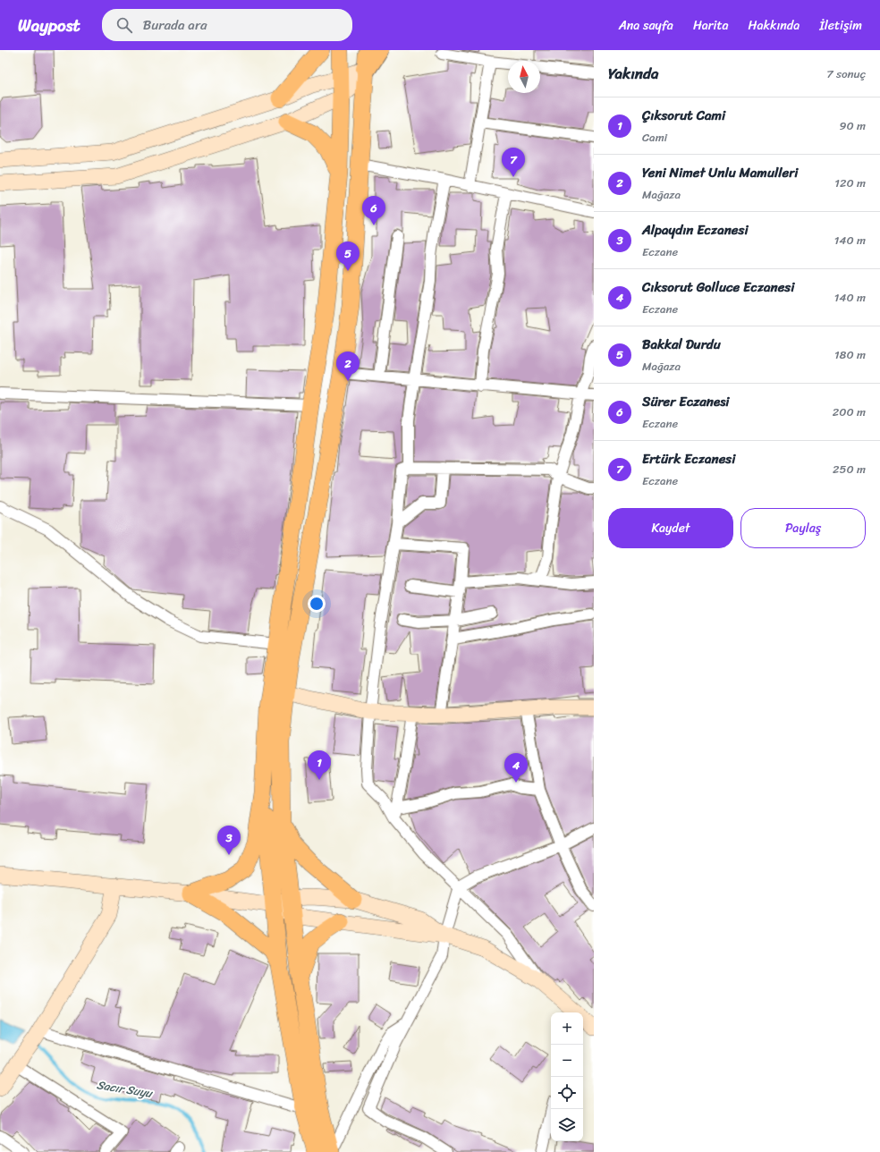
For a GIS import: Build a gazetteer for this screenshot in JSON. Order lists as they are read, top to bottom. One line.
{"water":["Sacır Suyu"],"north":"top","page":{"header":"Waypost","search":"Burada ara","nav":["Ana sayfa","Harita","Hakkında","İletişim"],"heading":["Yakında","7 sonuç"],"list":[{"mark":"1","name":"Çıksorut Cami","note":"Cami","value":"90 m"},{"mark":"2","name":"Yeni Nimet Unlu Mamulleri","note":"Mağaza","value":"120 m"},{"mark":"3","name":"Alpaydın Eczanesi","note":"Eczane","value":"140 m"},{"mark":"4","name":"Cıksorut Golluce Eczanesi","note":"Eczane","value":"140 m"},{"mark":"5","name":"Bakkal Durdu","note":"Mağaza","value":"180 m"},{"mark":"6","name":"Sürer Eczanesi","note":"Eczane","value":"200 m"},{"mark":"7","name":"Ertürk Eczanesi","note":"Eczane","value":"250 m"}],"pins":["7","6","5","2","1","4","3"],"buttons":["Kaydet","Paylaş"],"map_buttons":["+","−"]}}
